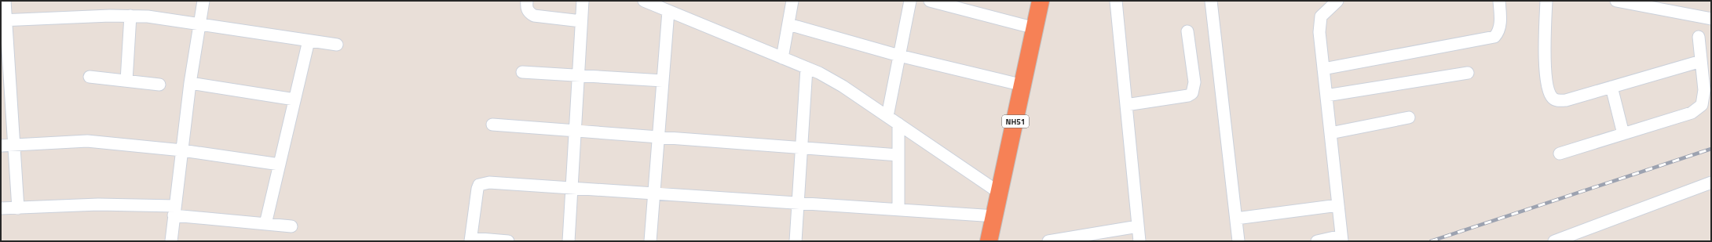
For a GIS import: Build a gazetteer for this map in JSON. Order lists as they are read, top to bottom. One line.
{"streets":{"highway":["NH51"]}}
